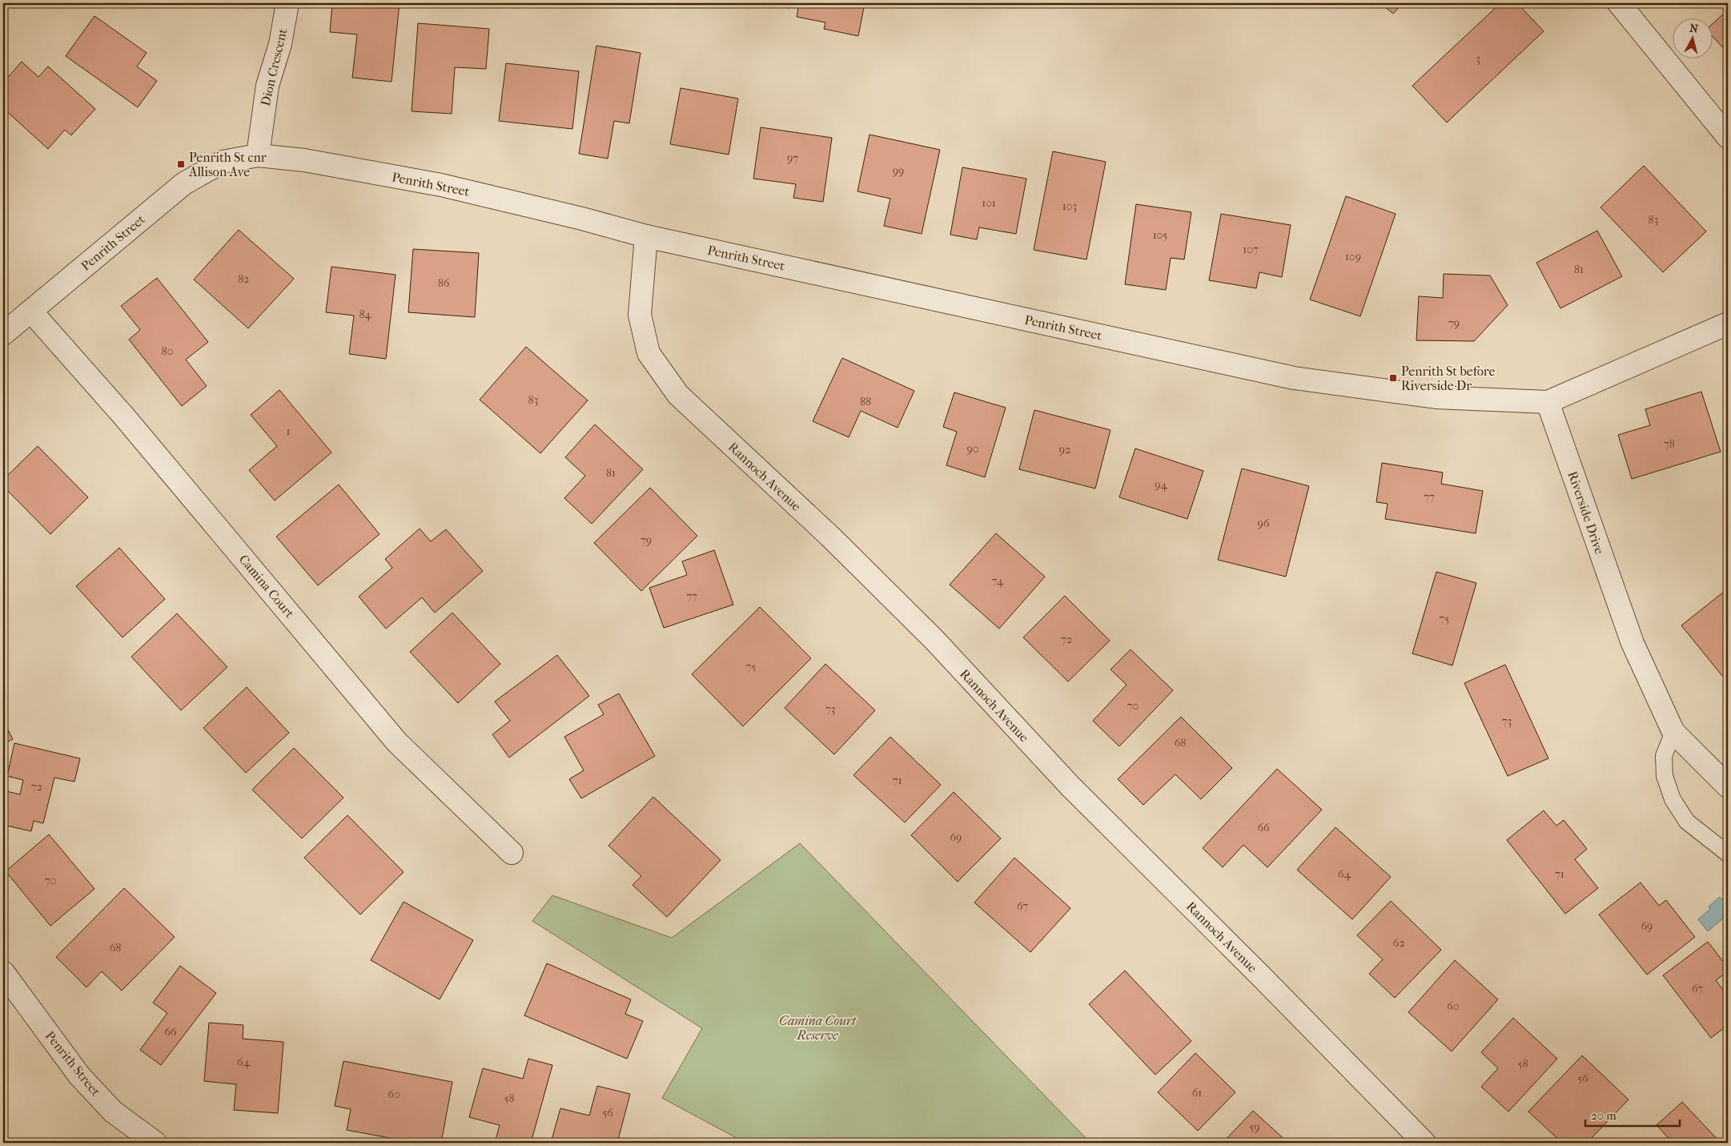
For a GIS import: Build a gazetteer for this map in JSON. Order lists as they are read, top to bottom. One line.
{"streets":{"street":["Dion Crescent","Penrith Street","Rannoch Avenue","Riverside Drive","Camina Court"]},"crossings":[["Dion Crescent","Penrith Street"],["Penrith Street","Rannoch Avenue"],["Penrith Street","Riverside Drive"],["Penrith Street","Camina Court"]],"parks":["Camina Court Reserve"],"places":{"transit":["Penrith St cnr Allison Ave","Penrith St before Riverside Dr"]},"house_numbers":["3","97","99","101","103","83","105","107","109","81","82","86","84","79","80","83","88","1","78","90","92","81","94","77","96","79","74","77","75","72","75","70","73","73","68","71","72","66","69","64","71","70","67","69","62","68","67","60","66","64","58","56","61","60","58","56","59"],"scale_bar":"20 m","north":"top"}
